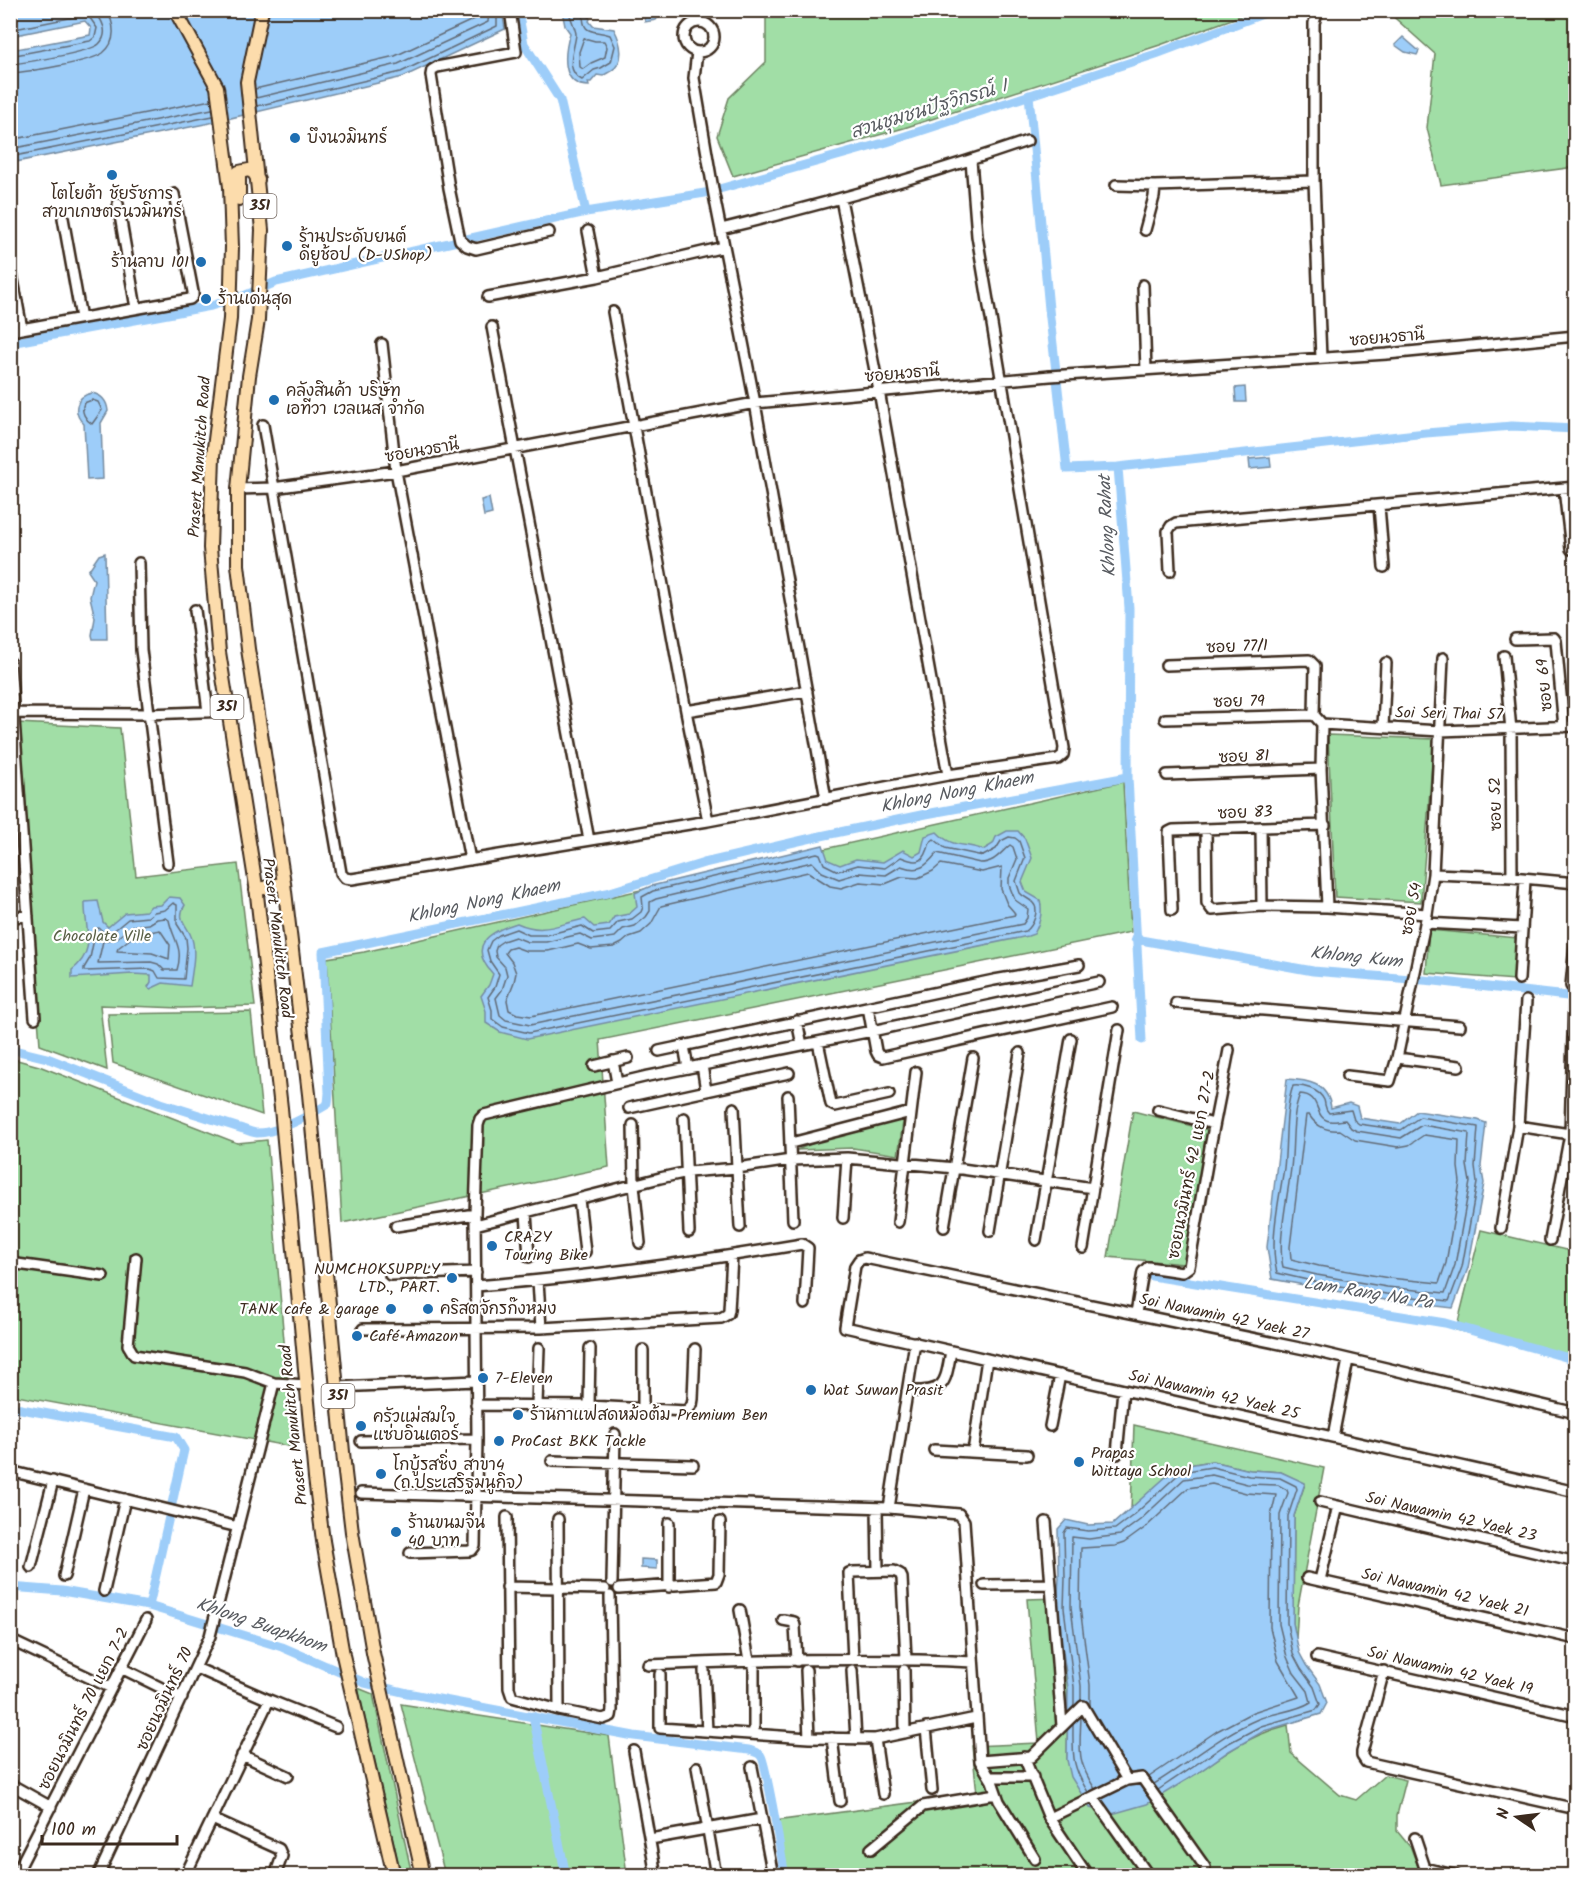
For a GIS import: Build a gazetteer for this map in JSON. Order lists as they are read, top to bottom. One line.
{"streets":{"main road":["351","Prasert Manukitch Road"],"street":["ซอยนวธานี","ซอย 77/1","ซอย 69","ซอย 79","Soi Seri Thai 57","ซอย 81","ซอย 52","ซอย 83","ซอย 54","ซอยนวมินทร์ 42 แยก 27-2","Soi Nawamin 42 Yaek 27","Soi Nawamin 42 Yaek 25","Soi Nawamin 42 Yaek 23","Soi Nawamin 42 Yaek 21","Soi Nawamin 42 Yaek 19","ซอยนวมินทร์ 70","ซอยนวมินทร์ 70 แยก 7-2"]},"crossings":[["ซอยนวธานี","Prasert Manukitch Road"],["ซอย 77/1","ซอย 79"],["ซอย 69","Soi Seri Thai 57"],["Soi Seri Thai 57","ซอย 52"],["Soi Seri Thai 57","ซอย 54"],["ซอยนวมินทร์ 42 แยก 27-2","Soi Nawamin 42 Yaek 27"],["Soi Nawamin 42 Yaek 27","Soi Nawamin 42 Yaek 25"]],"water":["สวนชุมชนปัฐวิกรณ์ 1","Khlong Rahat","Khlong Nong Khaem","Khlong Kum","Lam Rang Na Pa","Khlong Buapkhom"],"parks":["Chocolate Ville"],"places":["บึงนวมินทร์","โตโยต้า ชัยรัชการ สาขาเกษตรนวมินทร์","ร้านประดับยนต์ ดียูช้อป (D-UShop)","ร้านลาบ 101","ร้านเด่นสุด","คลังสินค้า บริษัท เอทีวา เวลเนส จำกัด","CRAZY Touring Bike","NUMCHOKSUPPLY LTD., PART.","TANK cafe & garage","คริสตจักรก๊งหมง","Café Amazon","7-Eleven","Wat Suwan Prasit","ร้านกาแฟสดหม้อต้ม Premium Ben","ครัวแม่สมใจ แซ่บอินเตอร์","ProCast BKK Tackle","Prapas Wittaya School","โกบู้รสซิ่ง สาขา4 (ถ.ประเสริฐมนูกิจ)","ร้านขนมจีน 40 บาท"],"scale_bar":"100 m","north":"left"}
